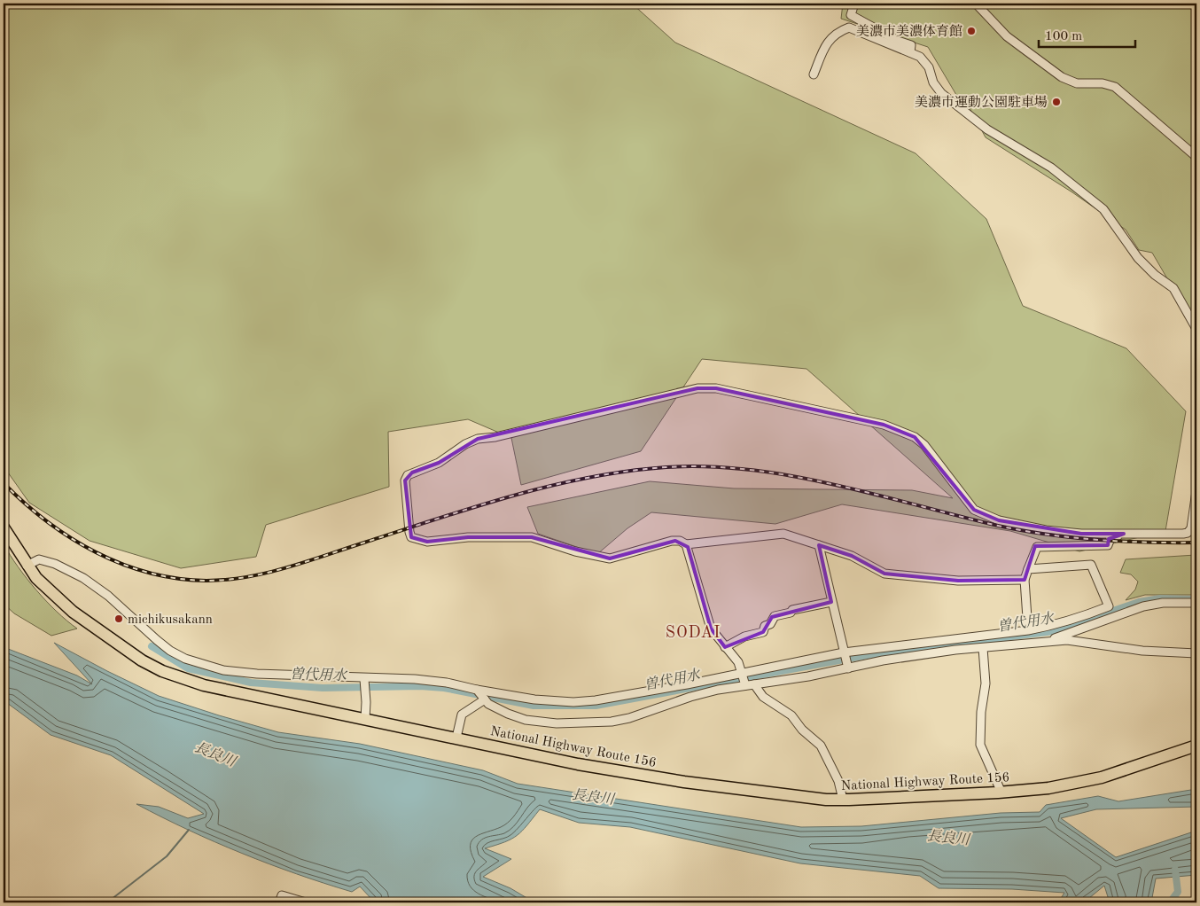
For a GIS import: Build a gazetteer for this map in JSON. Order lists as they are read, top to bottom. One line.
{"streets":{"highway":["National Highway Route 156"]},"districts":["SODAI"],"water":["曽代用水","長良川"],"places":["美濃市美濃体育館","美濃市運動公園駐車場","michikusakann"],"scale_bar":"100 m"}
